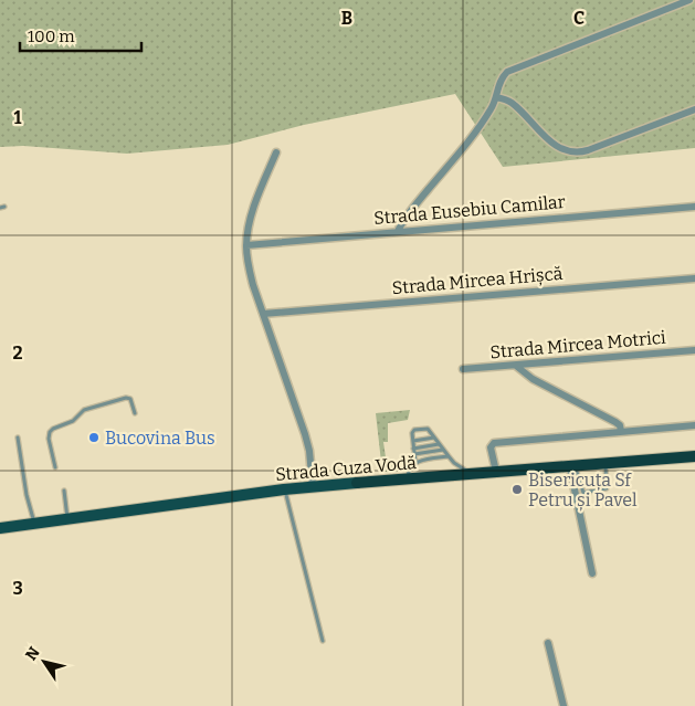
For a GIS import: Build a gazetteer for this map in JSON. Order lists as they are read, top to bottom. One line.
{"streets":{"highway":["Strada Cuza Vodă"],"street":["Strada Eusebiu Camilar","Strada Mircea Hrișcă","Strada Mircea Motrici"]},"places":["Bucovina Bus","Bisericuța Sf Petru și Pavel"],"scale_bar":"100 m","north":"top left","grid":{"columns":["B","C"],"rows":["1","2","3"]}}
